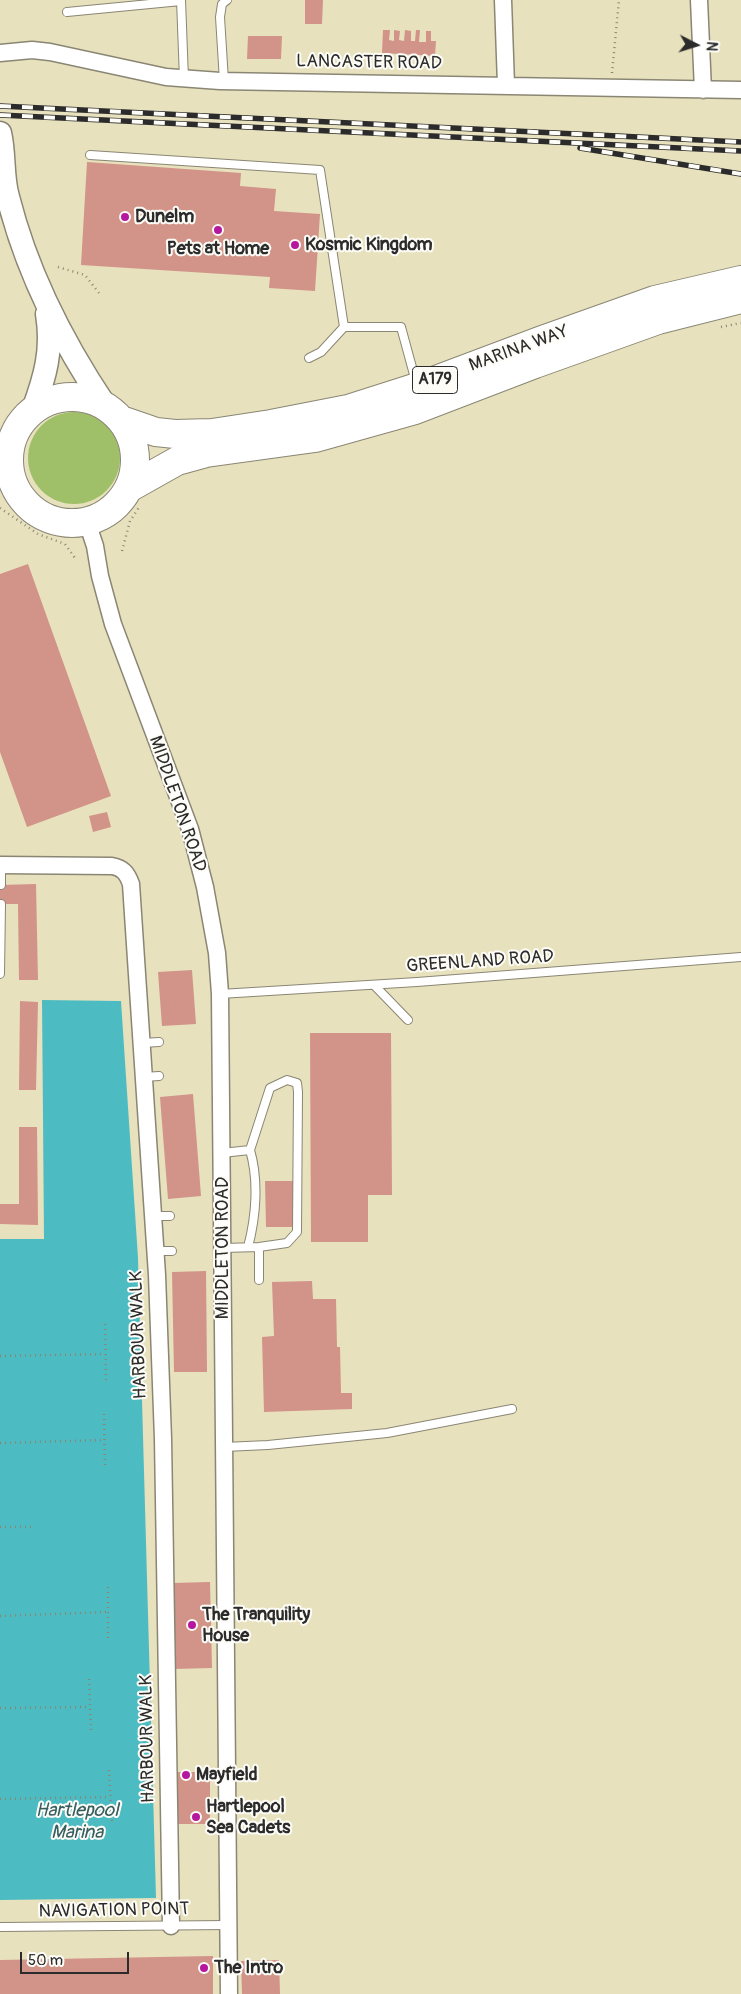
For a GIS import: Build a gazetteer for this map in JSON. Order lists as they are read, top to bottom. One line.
{"streets":{"highway":["MARINA WAY","A179"],"street":["LANCASTER ROAD","MIDDLETON ROAD","HARBOUR WALK"],"lane":["GREENLAND ROAD","NAVIGATION POINT"]},"crossings":[["MARINA WAY","A179"],["MARINA WAY","MIDDLETON ROAD"],["A179","MIDDLETON ROAD"],["MIDDLETON ROAD","GREENLAND ROAD"],["MIDDLETON ROAD","NAVIGATION POINT"],["HARBOUR WALK","NAVIGATION POINT"]],"water":["Hartlepool Marina"],"places":["Dunelm","Pets at Home","Kosmic Kingdom","The Tranquility House","Mayfield","Hartlepool Sea Cadets","The Intro"],"scale_bar":"50 m","north":"right"}
